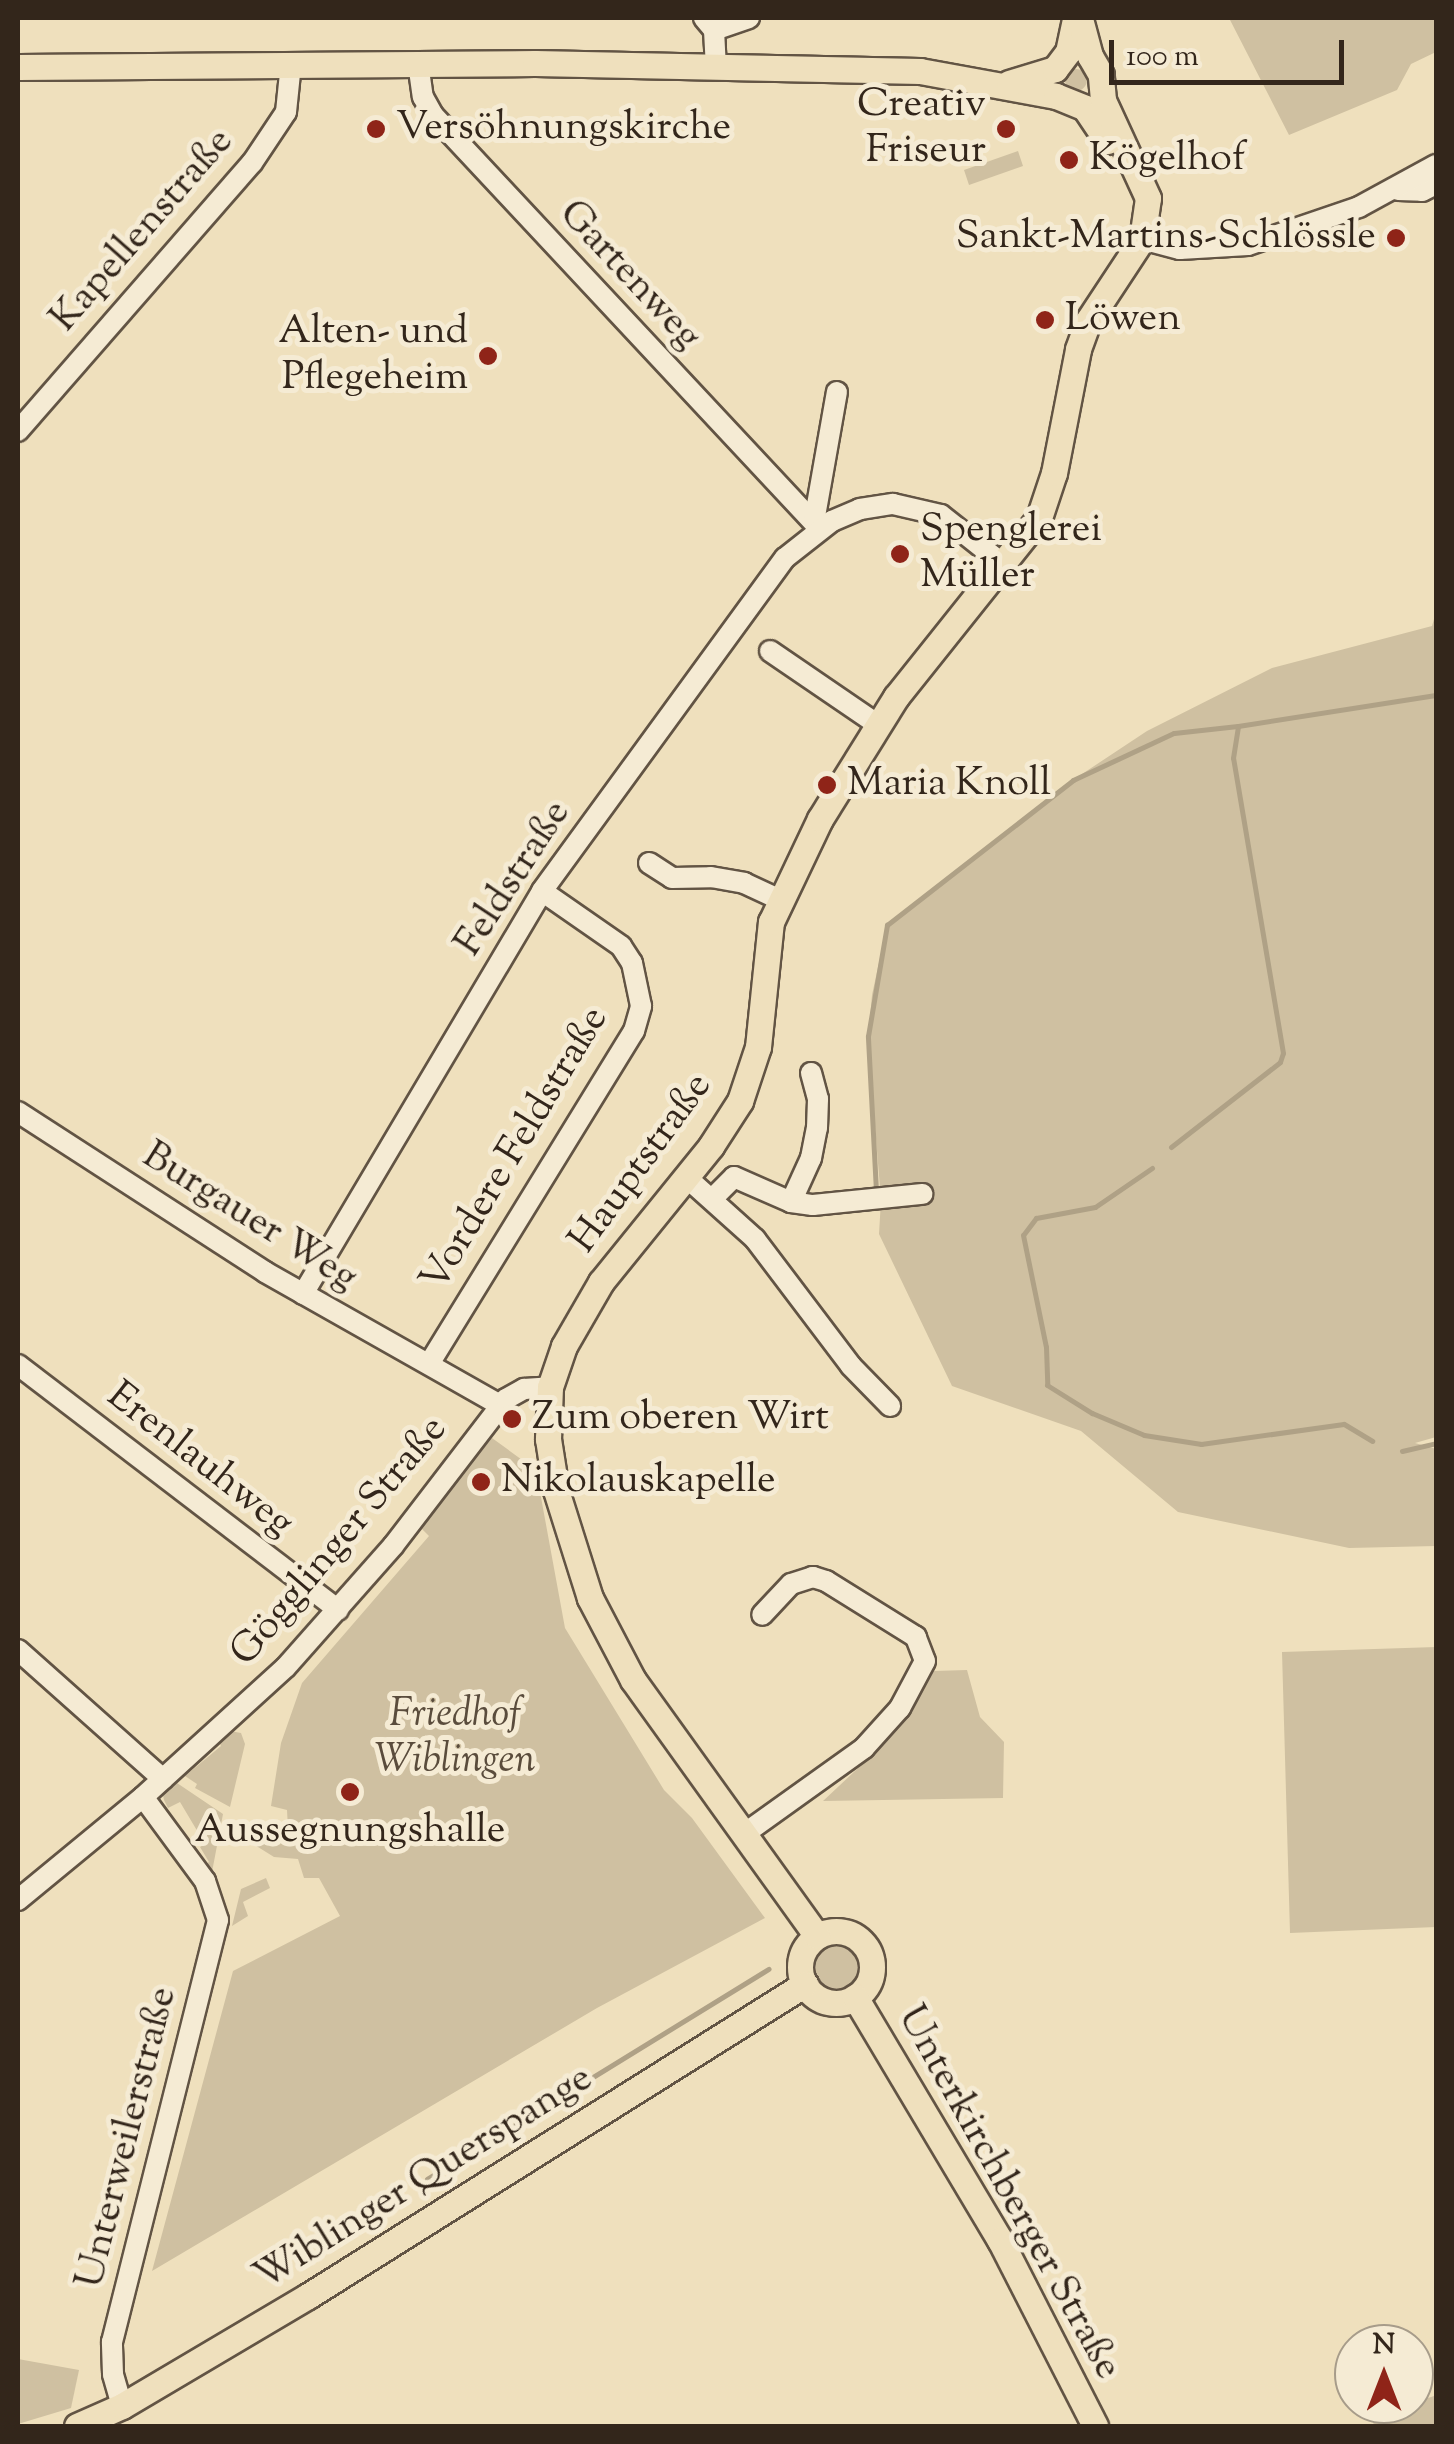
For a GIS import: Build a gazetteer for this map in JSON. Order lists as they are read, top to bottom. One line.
{"streets":{"main road":["Hauptstraße","Wiblinger Querspange","Unterkirchberger Straße"],"street":["Kapellenstraße","Gartenweg","Feldstraße","Vordere Feldstraße","Burgauer Weg","Erenlauhweg","Gögglinger Straße","Unterweilerstraße"]},"crossings":[["Gartenweg","Feldstraße"],["Feldstraße","Vordere Feldstraße"],["Feldstraße","Hauptstraße"],["Feldstraße","Burgauer Weg"],["Vordere Feldstraße","Burgauer Weg"],["Hauptstraße","Gögglinger Straße"],["Burgauer Weg","Gögglinger Straße"],["Erenlauhweg","Gögglinger Straße"],["Gögglinger Straße","Unterweilerstraße"],["Unterweilerstraße","Wiblinger Querspange"],["Wiblinger Querspange","Unterkirchberger Straße"]],"parks":["Friedhof Wiblingen"],"places":["Versöhnungskirche","Creativ Friseur","Kögelhof","Sankt-Martins-Schlössle","Löwen","Alten- und Pflegeheim","Spenglerei Müller","Maria Knoll","Zum oberen Wirt","Nikolauskapelle","Aussegnungshalle"],"scale_bar":"100 m","north":"top"}
